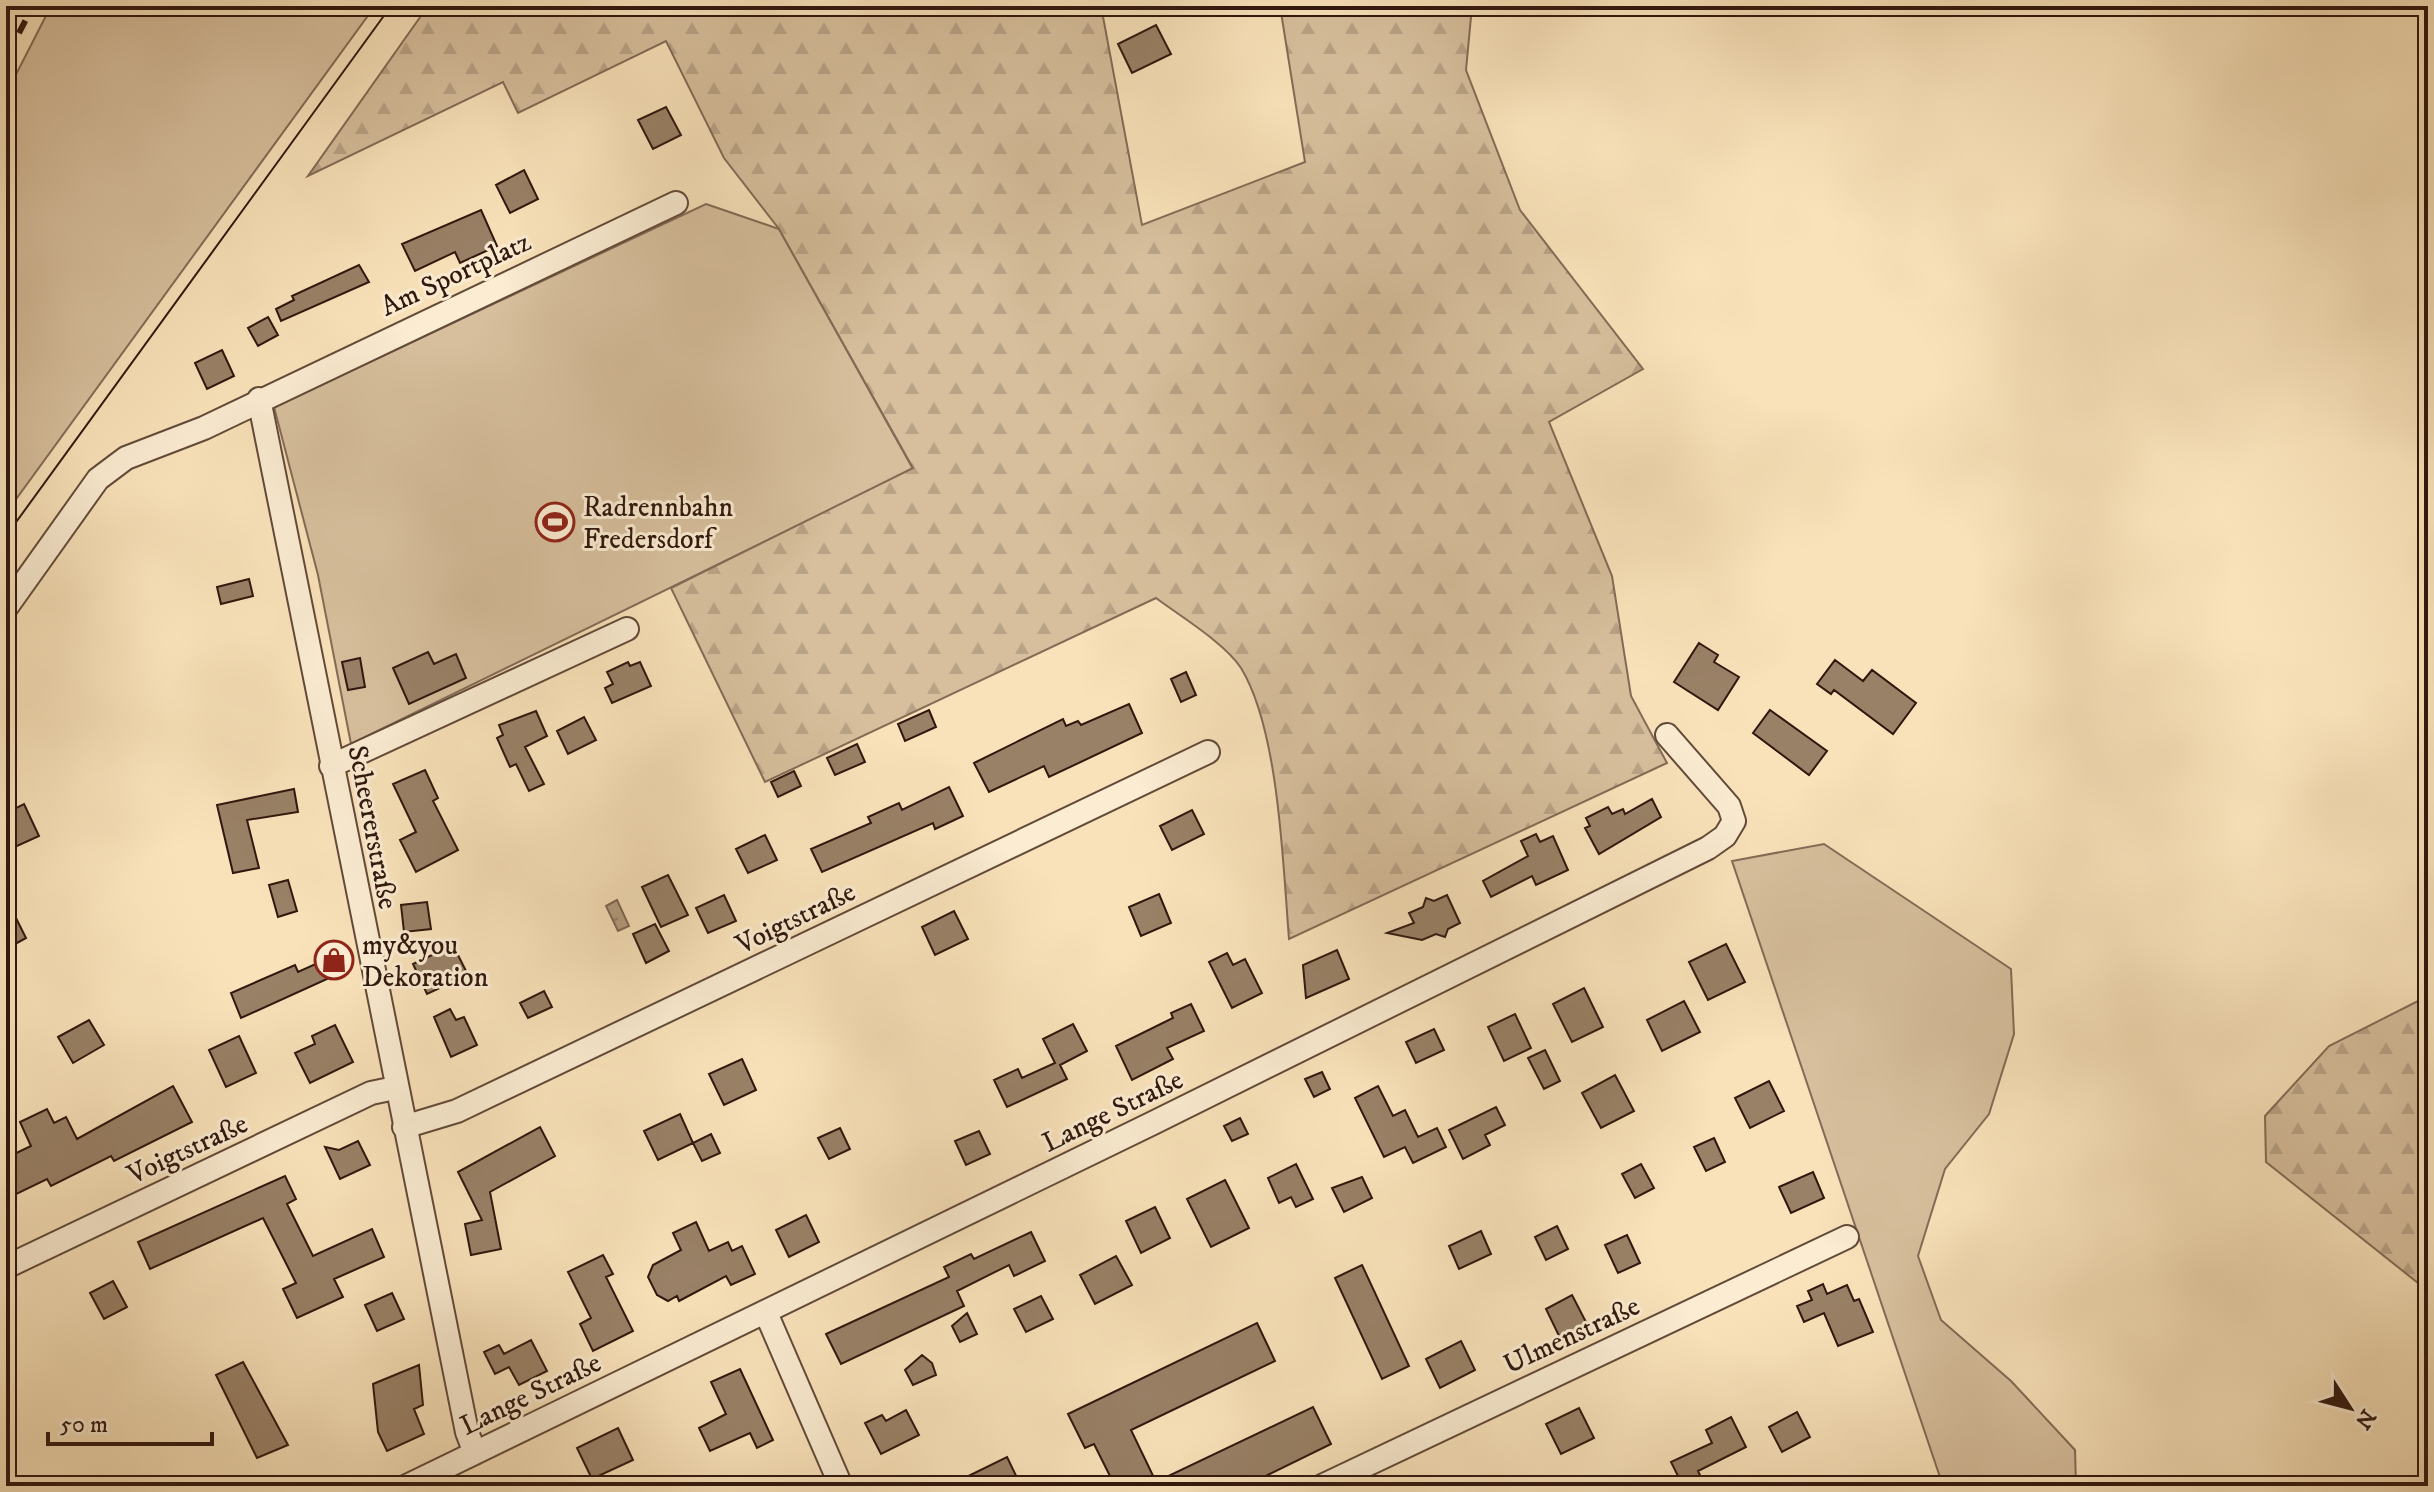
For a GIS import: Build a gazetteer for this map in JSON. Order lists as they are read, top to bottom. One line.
{"streets":{"street":["Am Sportplatz","Scheererstraße","Voigtstraße","Lange Straße","Ulmenstraße"]},"crossings":[["Am Sportplatz","Scheererstraße"],["Scheererstraße","Voigtstraße"],["Scheererstraße","Lange Straße"]],"places":{"sports":["Radrennbahn Fredersdorf"],"shop":["my&you Dekoration"]},"scale_bar":"50 m","north":"bottom right"}
